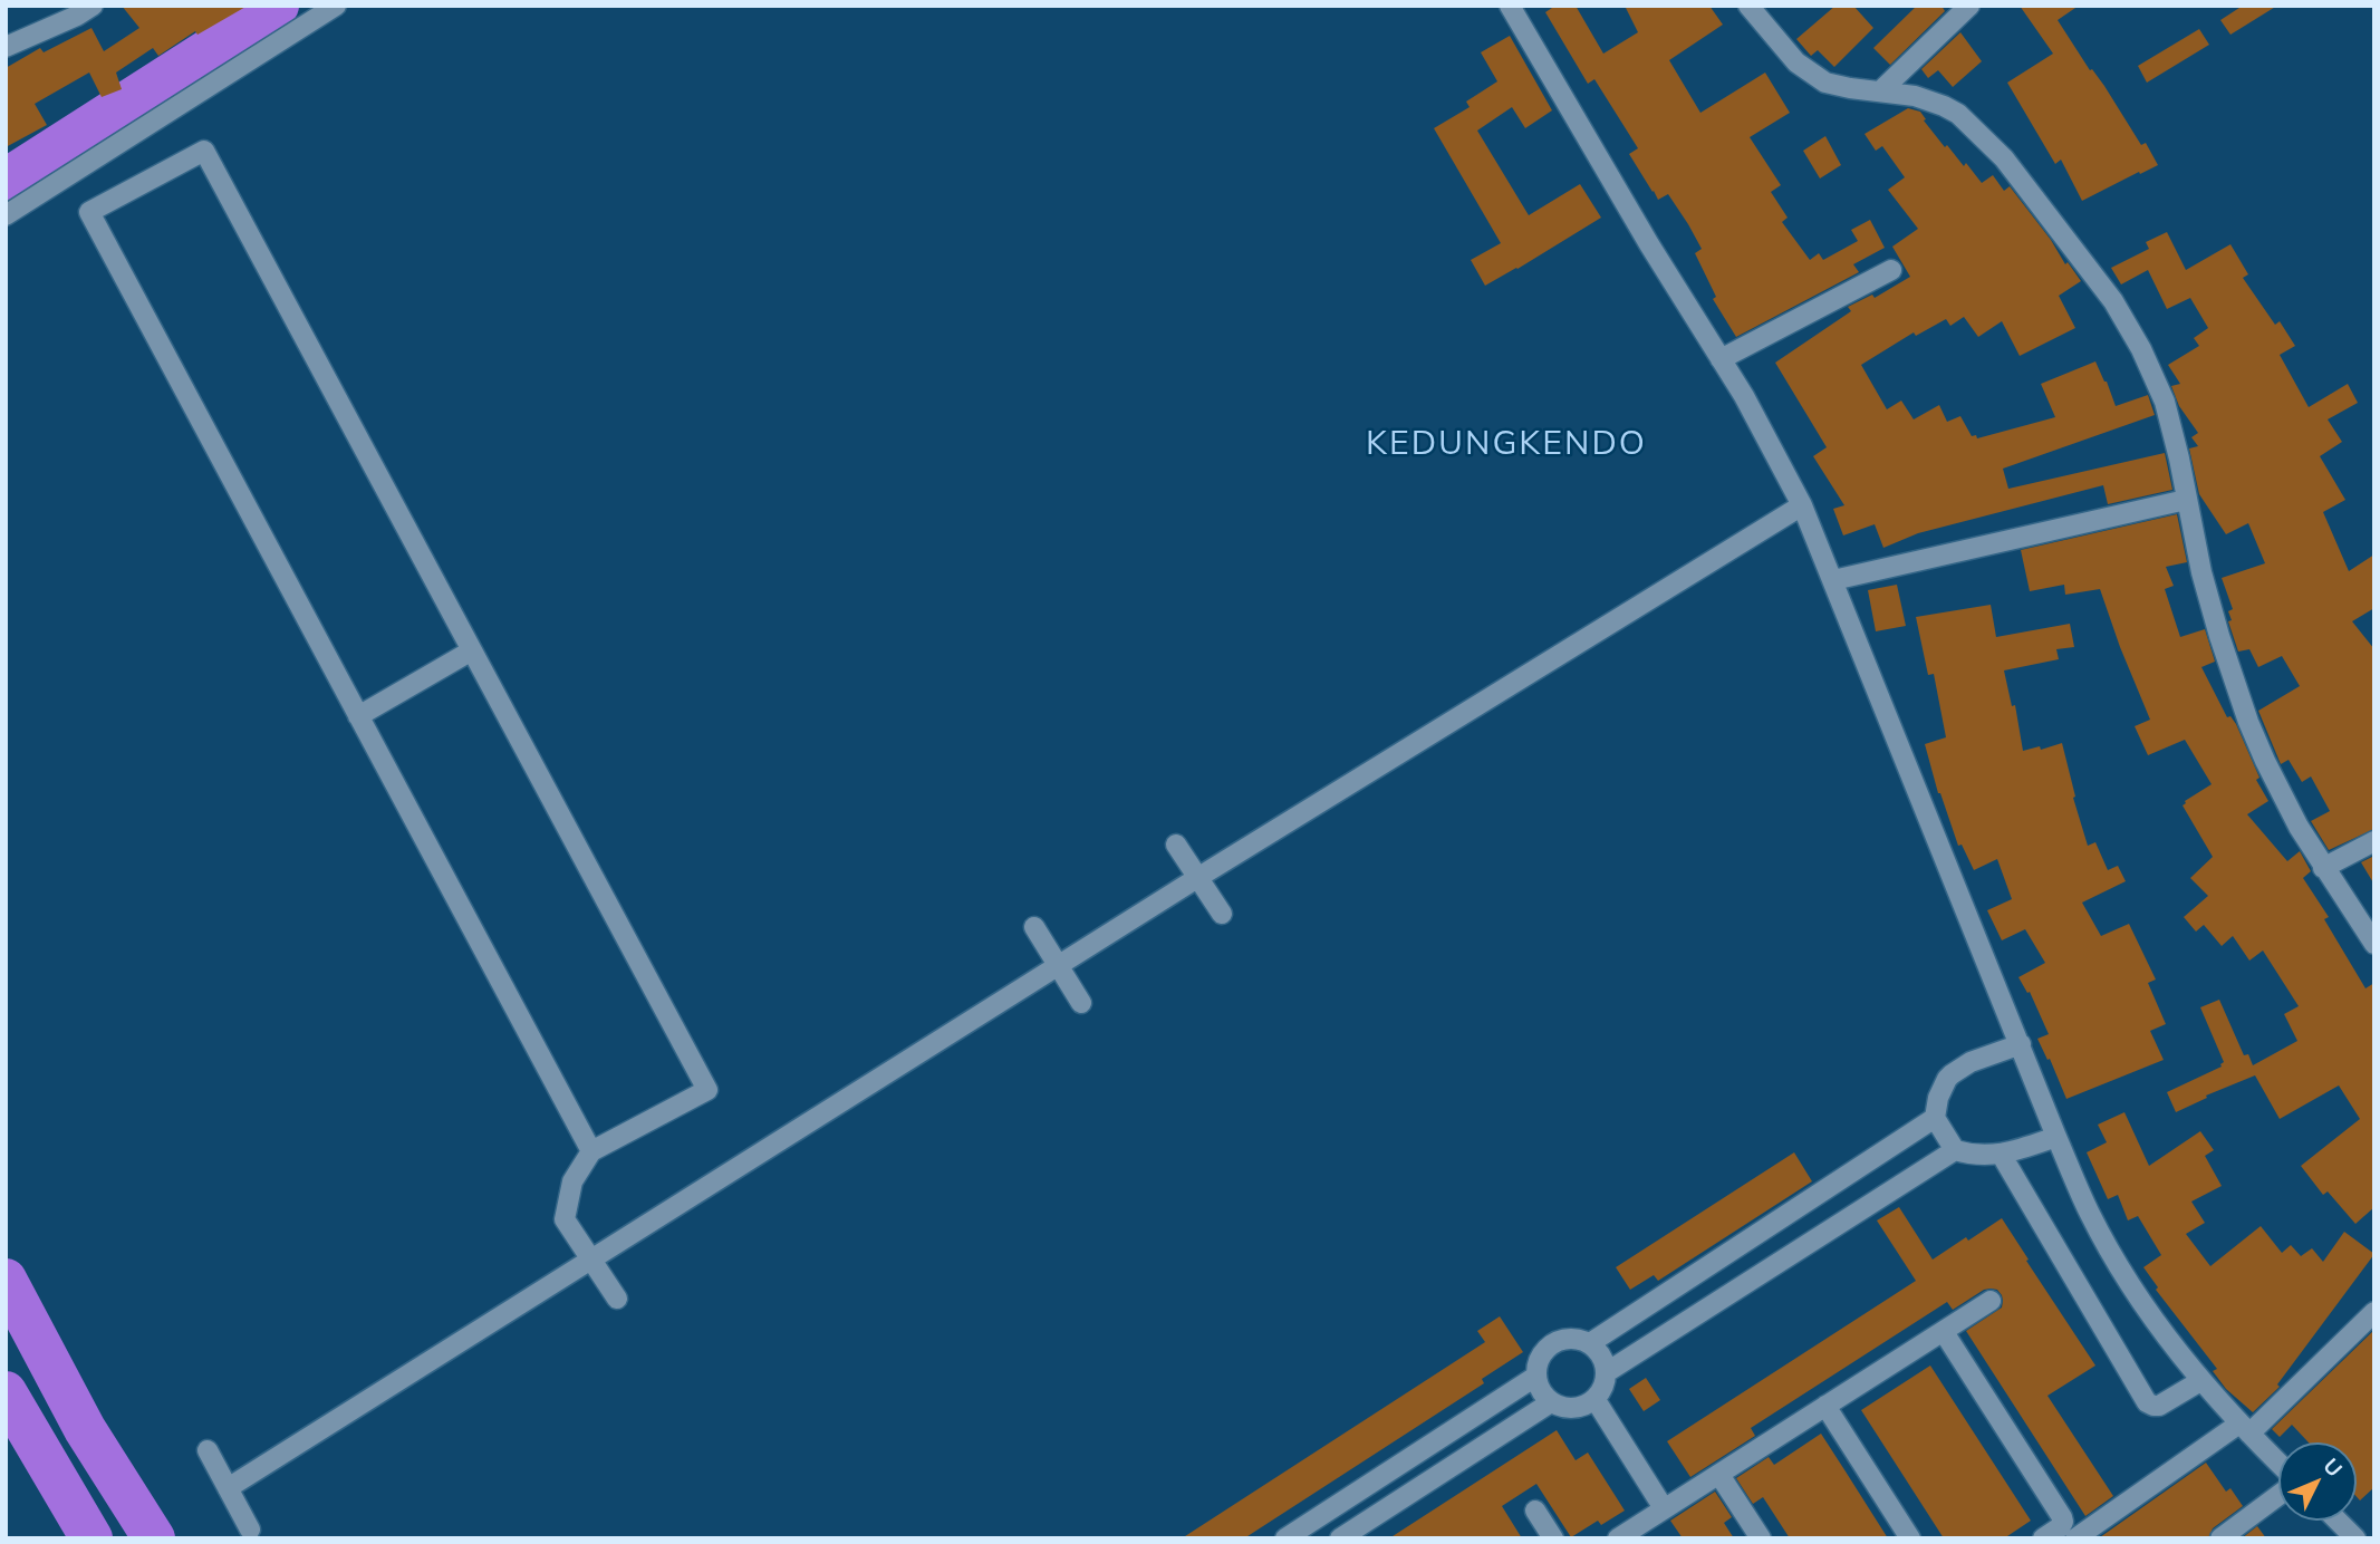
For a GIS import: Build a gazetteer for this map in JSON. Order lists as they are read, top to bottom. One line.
{"districts":["KEDUNGKENDO"],"north":"top right"}
